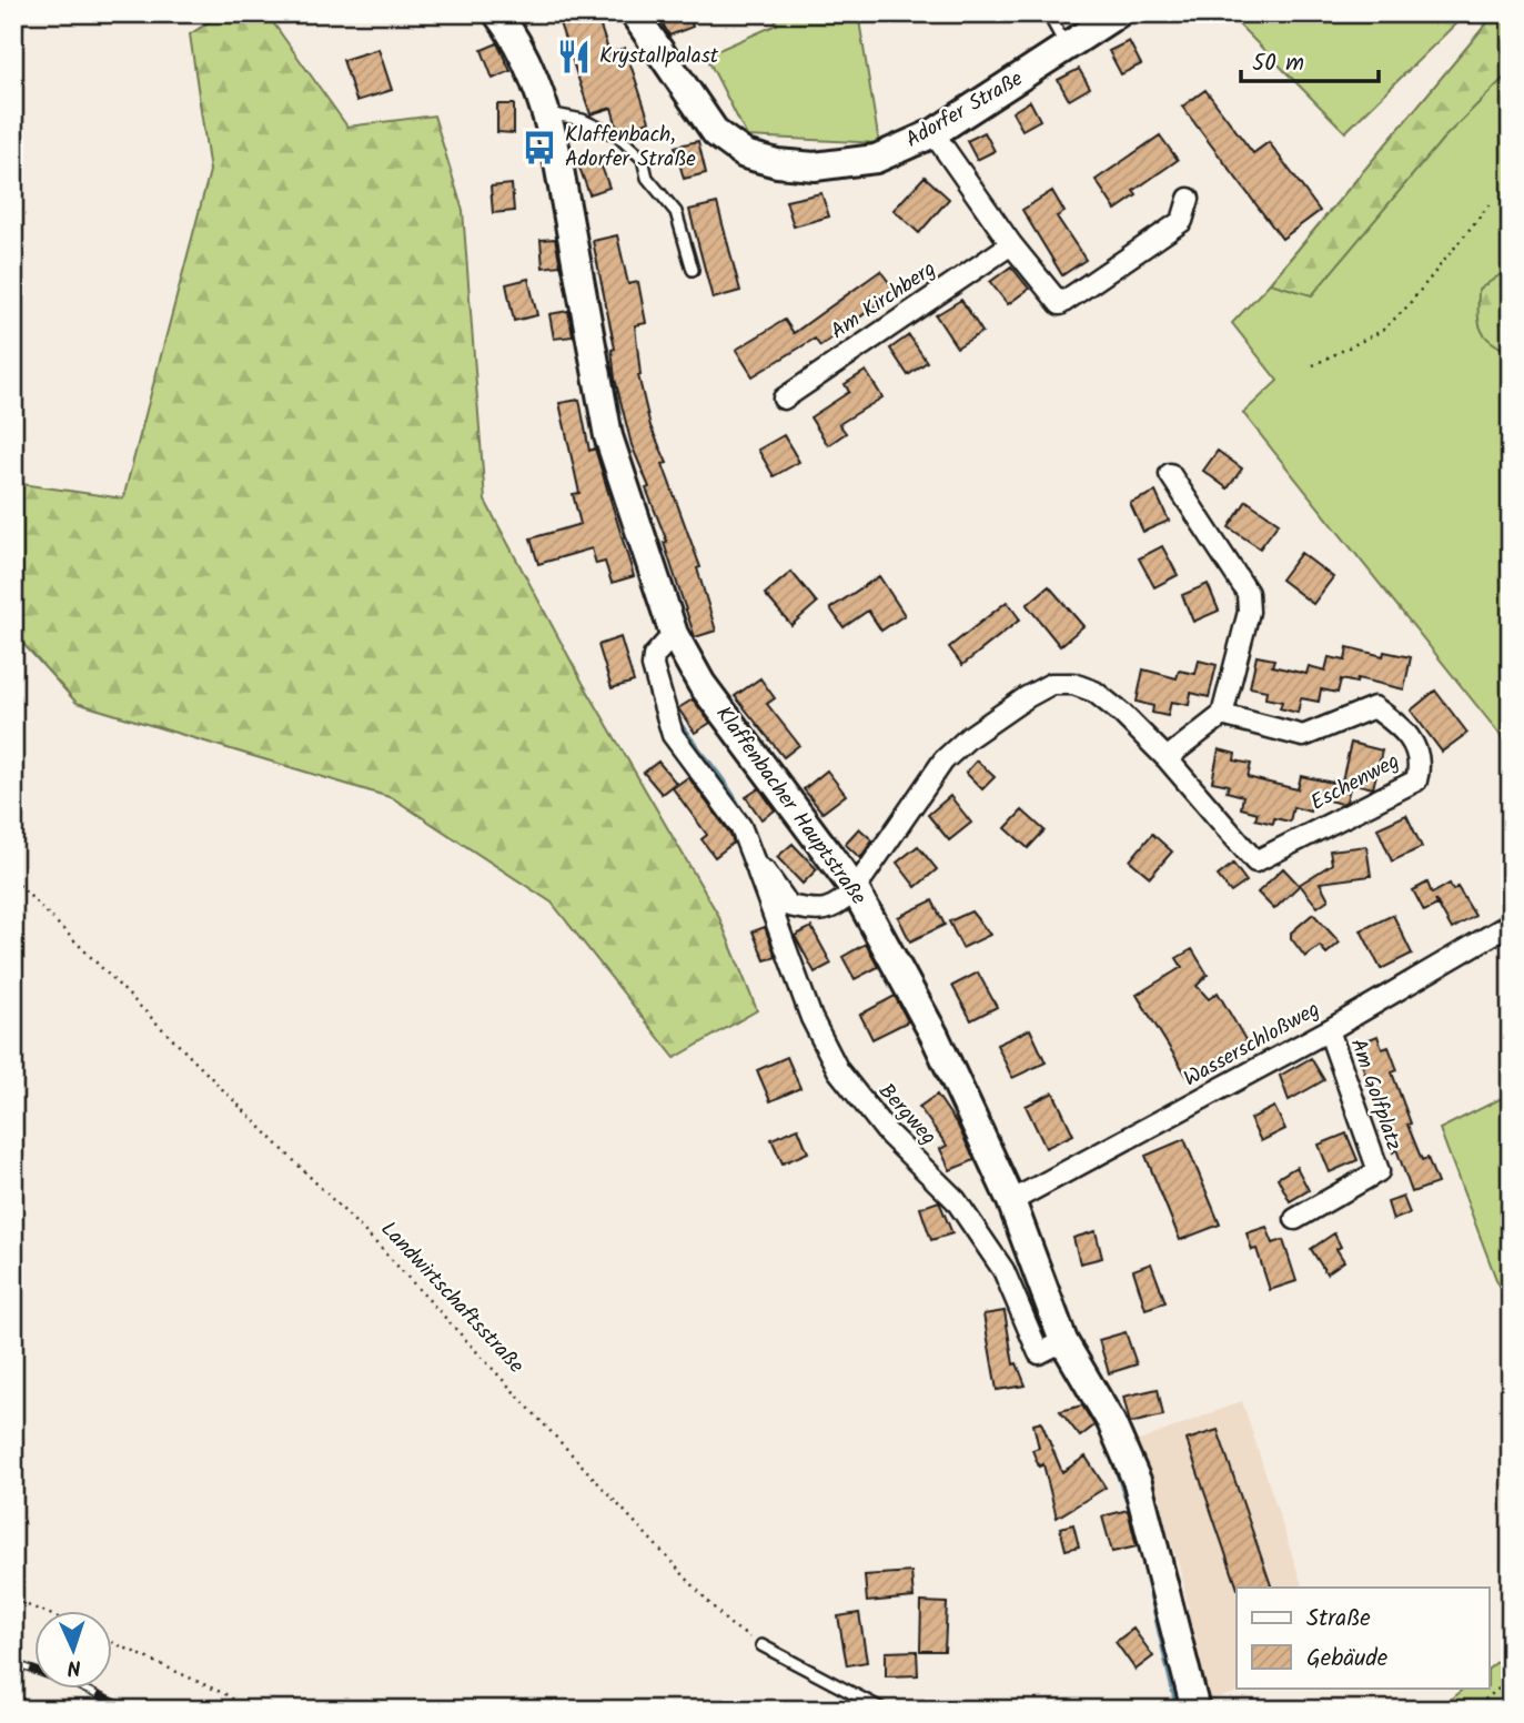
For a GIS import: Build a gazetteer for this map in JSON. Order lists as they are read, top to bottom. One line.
{"streets":{"street":["Adorfer Straße","Am Kirchberg","Eschenweg","Klaffenbacher Hauptstraße","Wasserschloßweg","Am Golfplatz","Bergweg"],"path":["Landwirtschaftsstraße"]},"crossings":[["Eschenweg","Klaffenbacher Hauptstraße"],["Eschenweg","Bergweg"],["Klaffenbacher Hauptstraße","Wasserschloßweg"],["Klaffenbacher Hauptstraße","Bergweg"],["Wasserschloßweg","Am Golfplatz"]],"places":{"restaurant":["Krystallpalast"],"bus stop":["Klaffenbach, Adorfer Straße"]},"legend":["Straße","Gebäude"],"scale_bar":"50 m","north":"bottom"}
